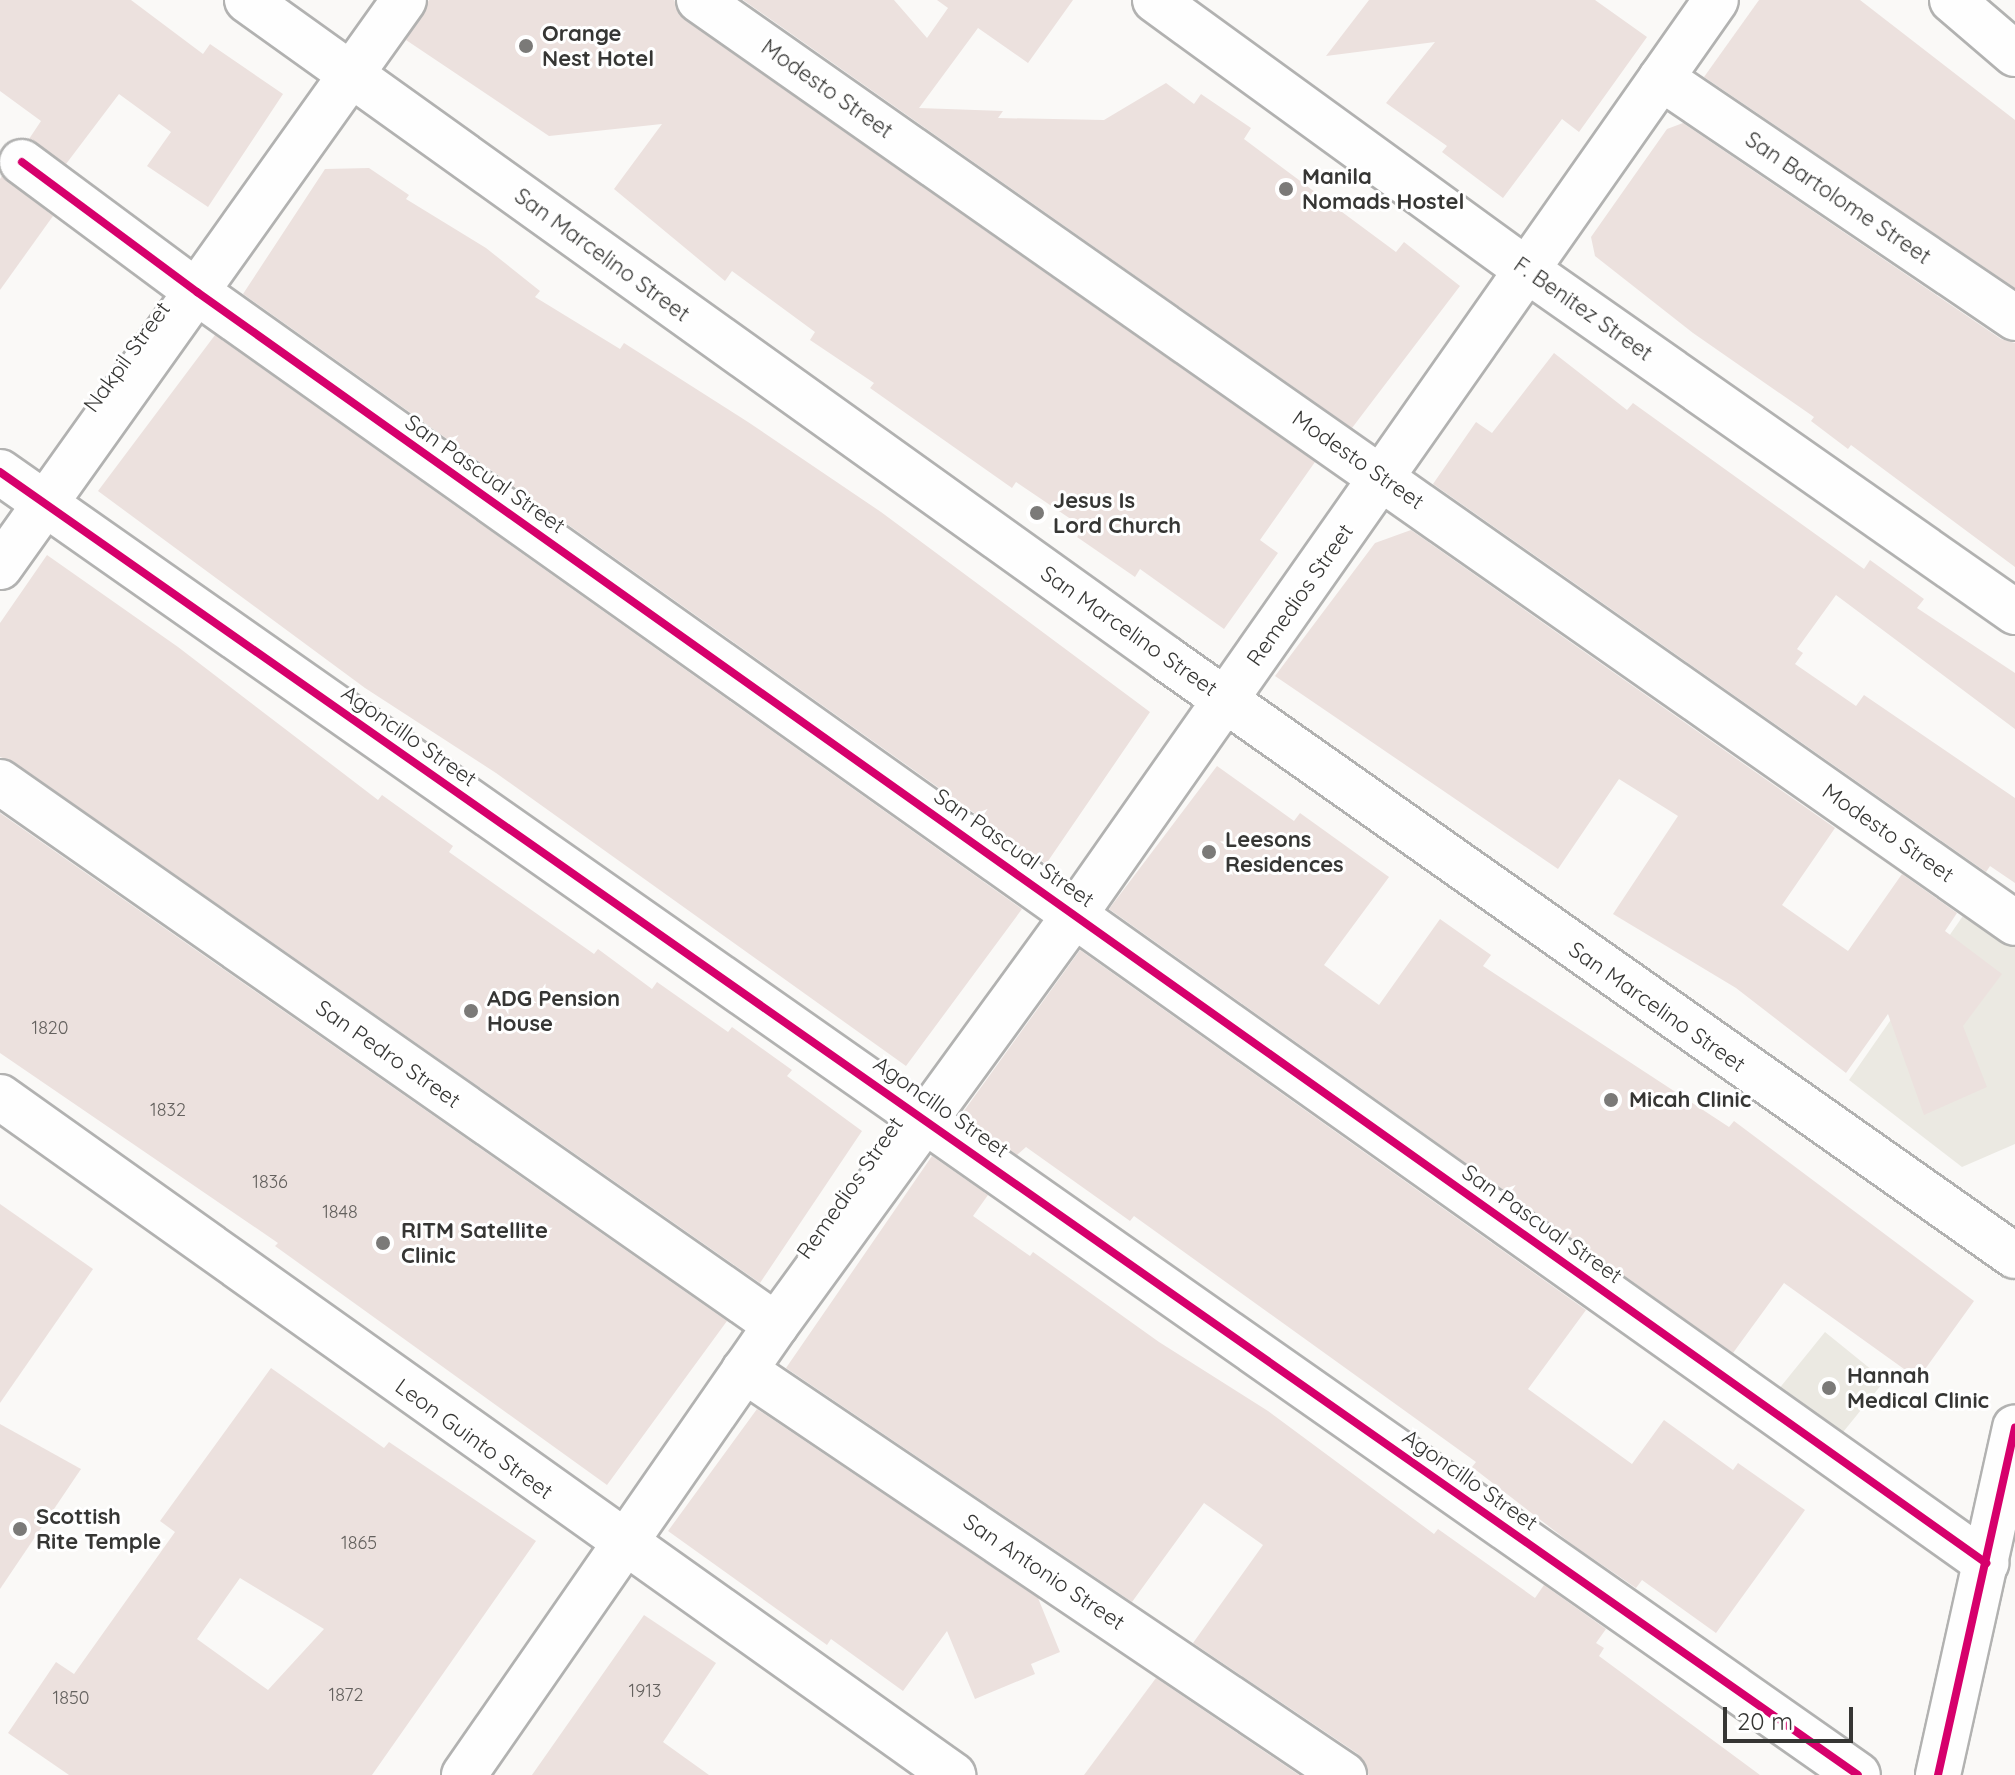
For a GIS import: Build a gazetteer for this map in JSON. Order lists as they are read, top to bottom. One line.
{"streets":{"street":["Modesto Street","San Bartolome Street","San Marcelino Street","F. Benitez Street","Nakpil Street","San Pascual Street","Remedios Street","Agoncillo Street","San Pedro Street","Leon Guinto Street","San Antonio Street"]},"crossings":[["Modesto Street","Remedios Street"],["San Bartolome Street","Remedios Street"],["San Marcelino Street","Nakpil Street"],["San Marcelino Street","Remedios Street"],["F. Benitez Street","Remedios Street"],["Nakpil Street","San Pascual Street"],["Nakpil Street","Agoncillo Street"],["San Pascual Street","Remedios Street"],["Remedios Street","Agoncillo Street"],["Remedios Street","San Pedro Street"],["Remedios Street","Leon Guinto Street"],["Remedios Street","San Antonio Street"]],"places":["Orange Nest Hotel","Manila Nomads Hostel","Jesus Is Lord Church","Leesons Residences","ADG Pension House","Micah Clinic","RITM Satellite Clinic","Hannah Medical Clinic","Scottish Rite Temple"],"house_numbers":["1820","1832","1836","1848","1865","1913","1872","1850"],"scale_bar":"20 m"}
